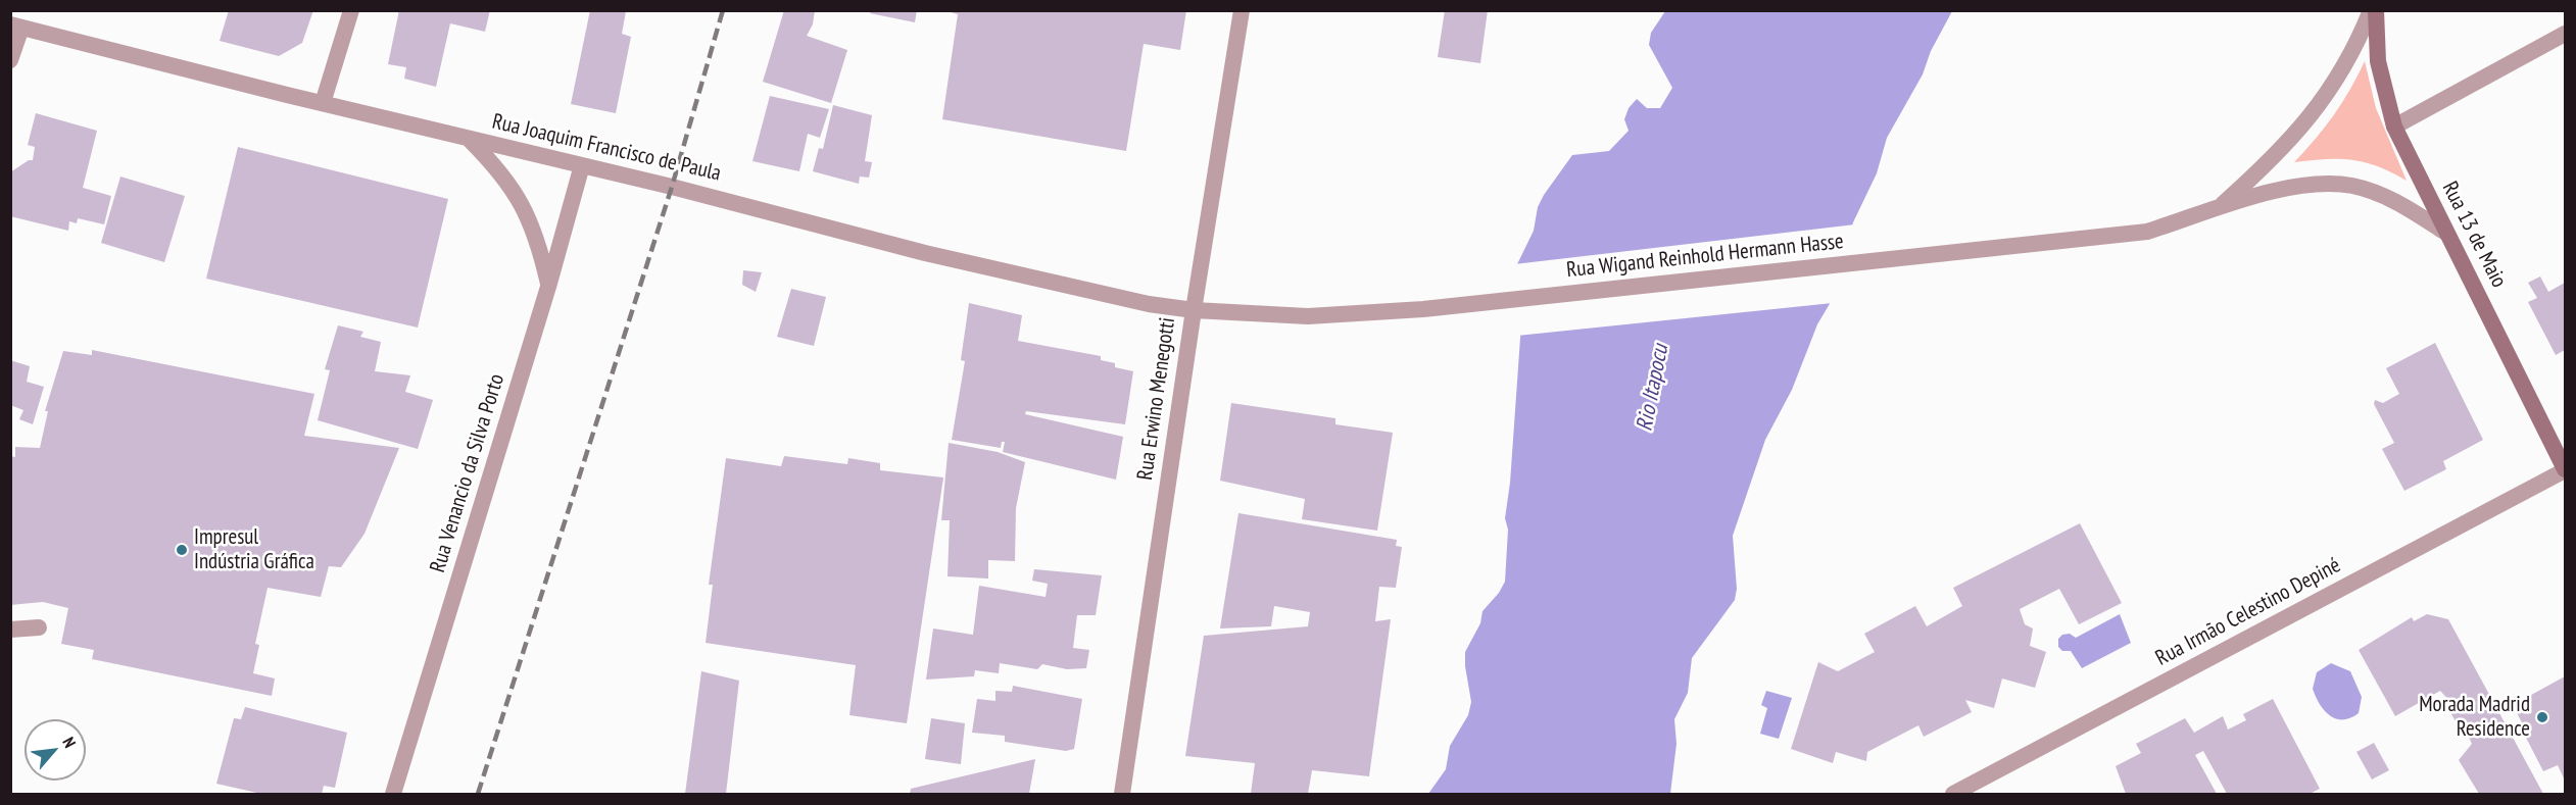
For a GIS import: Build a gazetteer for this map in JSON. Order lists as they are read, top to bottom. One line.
{"streets":{"main road":["Rua 13 de Maio"],"street":["Rua Joaquim Francisco de Paula","Rua Wigand Reinhold Hermann Hasse","Rua Erwino Menegotti","Rua Venancio da Silva Porto","Rua Irmão Celestino Depiné"]},"crossings":[["Rua Joaquim Francisco de Paula","Rua Wigand Reinhold Hermann Hasse"],["Rua Joaquim Francisco de Paula","Rua Erwino Menegotti"],["Rua Joaquim Francisco de Paula","Rua Venancio da Silva Porto"],["Rua 13 de Maio","Rua Wigand Reinhold Hermann Hasse"],["Rua 13 de Maio","Rua Irmão Celestino Depiné"],["Rua Wigand Reinhold Hermann Hasse","Rua Erwino Menegotti"]],"water":["Rio Itapocu"],"places":["Impresul Indústria Gráfica","Morada Madrid Residence"],"north":"top right"}
